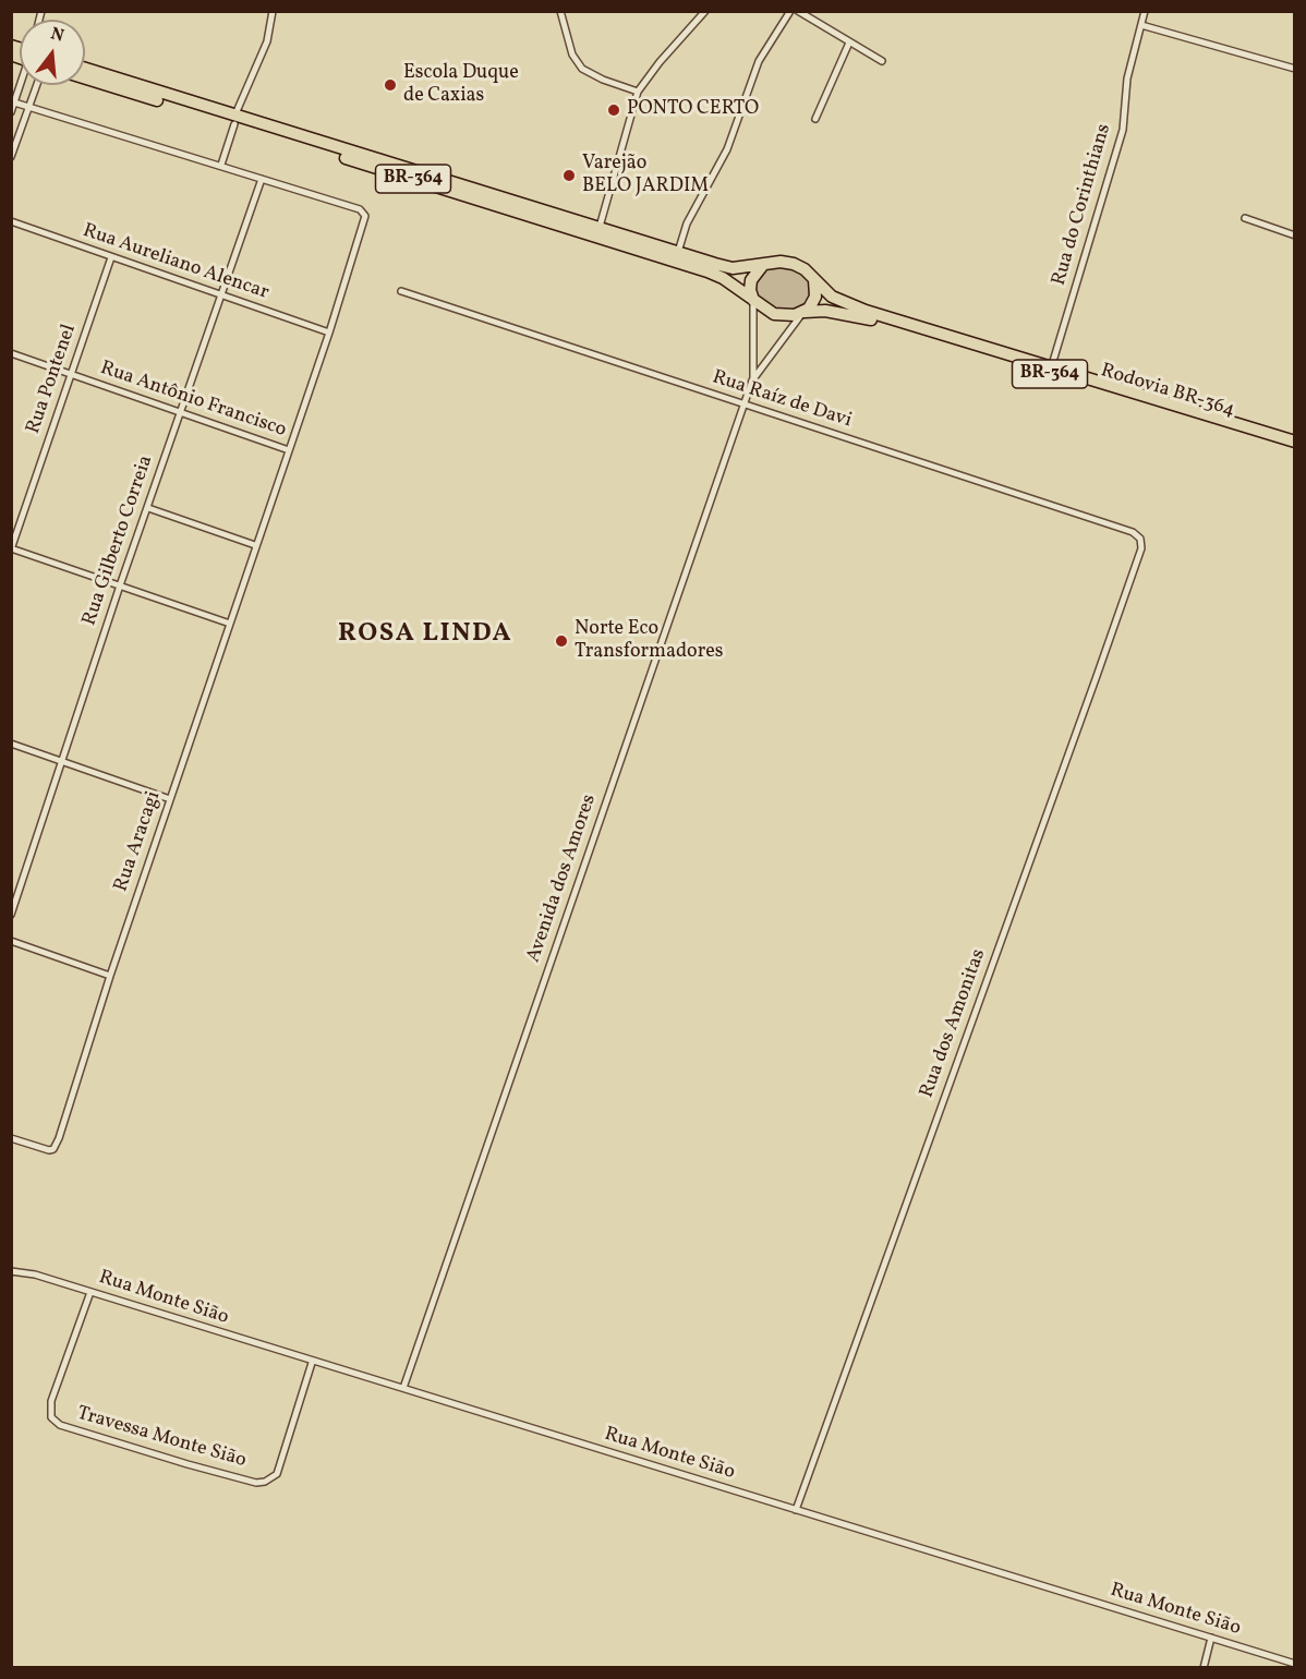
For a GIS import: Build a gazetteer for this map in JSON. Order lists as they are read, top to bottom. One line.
{"streets":{"highway":["BR-364","Rodovia BR-364"],"street":["Rua do Corinthians","Rua Aureliano Alencar","Rua Pontenel","Rua Antônio Francisco","Rua Raíz de Davi","Rua Gilberto Correia","Rua Aracagi","Avenida dos Amores","Rua dos Amonitas","Rua Monte Sião","Travessa Monte Sião"]},"crossings":[["BR-364","Rua do Corinthians"],["BR-364","Rodovia BR-364"],["BR-364","Avenida dos Amores"],["Rua Aureliano Alencar","Rua Pontenel"],["Rua Aureliano Alencar","Rua Gilberto Correia"],["Rua Pontenel","Rua Antônio Francisco"],["Rodovia BR-364","Avenida dos Amores"],["Rua Antônio Francisco","Rua Gilberto Correia"],["Rua Raíz de Davi","Avenida dos Amores"],["Rua Raíz de Davi","Rua dos Amonitas"],["Avenida dos Amores","Rua Monte Sião"],["Rua dos Amonitas","Rua Monte Sião"],["Rua Monte Sião","Travessa Monte Sião"]],"districts":["ROSA LINDA"],"places":["Escola Duque de Caxias","PONTO CERTO","Varejão BELO JARDIM","Norte Eco Transformadores"],"north":"top"}
